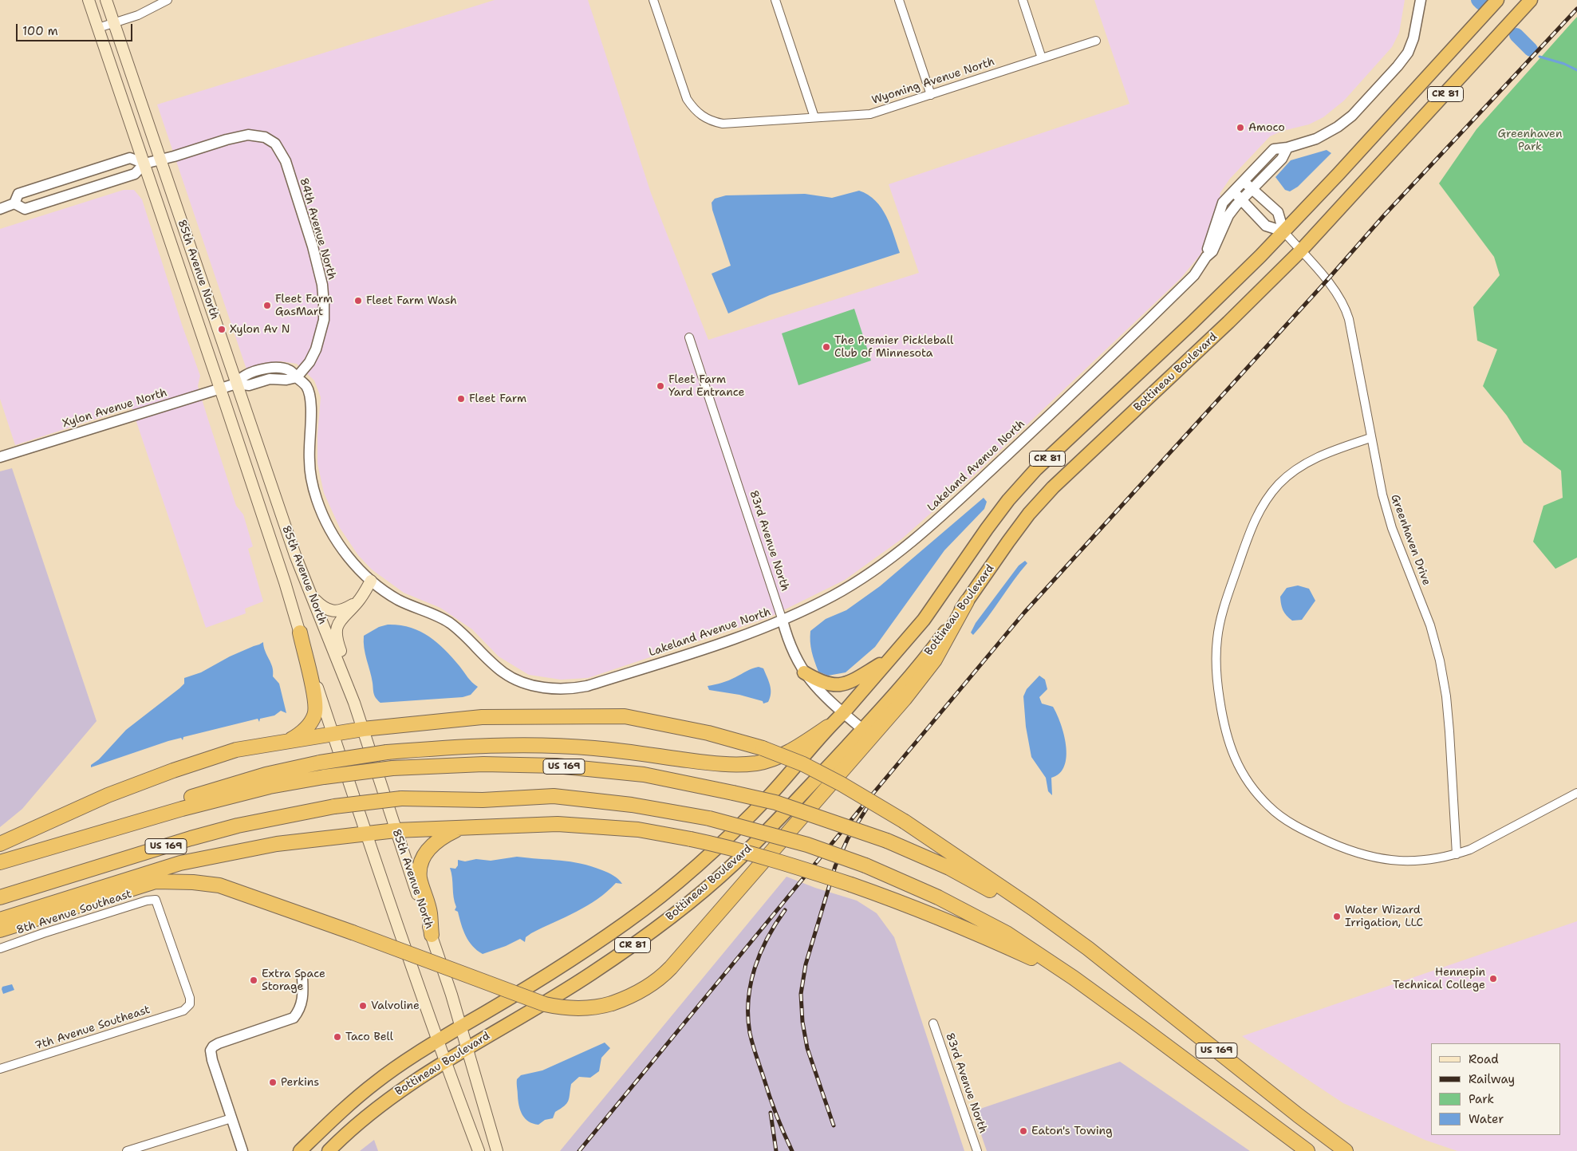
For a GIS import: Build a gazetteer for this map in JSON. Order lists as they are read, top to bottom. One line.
{"streets":{"highway":["CR 81","Bottineau Boulevard","US 169"],"main road":["85th Avenue North"],"street":["Wyoming Avenue North","84th Avenue North","Xylon Avenue North","Lakeland Avenue North","Greenhaven Drive","83rd Avenue North","8th Avenue Southeast","7th Avenue Southeast"]},"crossings":[["84th Avenue North","85th Avenue North"],["84th Avenue North","Lakeland Avenue North"],["85th Avenue North","Bottineau Boulevard"],["85th Avenue North","Xylon Avenue North"],["Bottineau Boulevard","Greenhaven Drive"],["Bottineau Boulevard","83rd Avenue North"],["Lakeland Avenue North","83rd Avenue North"],["8th Avenue Southeast","7th Avenue Southeast"]],"parks":["Greenhaven Park"],"places":["Amoco","Fleet Farm Wash","Fleet Farm GasMart","Xylon Av N","The Premier Pickleball Club of Minnesota","Fleet Farm Yard Entrance","Fleet Farm","Water Wizard Irrigation, LLC","Hennepin Technical College","Extra Space Storage","Valvoline","Taco Bell","Perkins","Eaton's Towing"],"legend":["Road","Railway","Park","Water"],"scale_bar":"100 m"}
